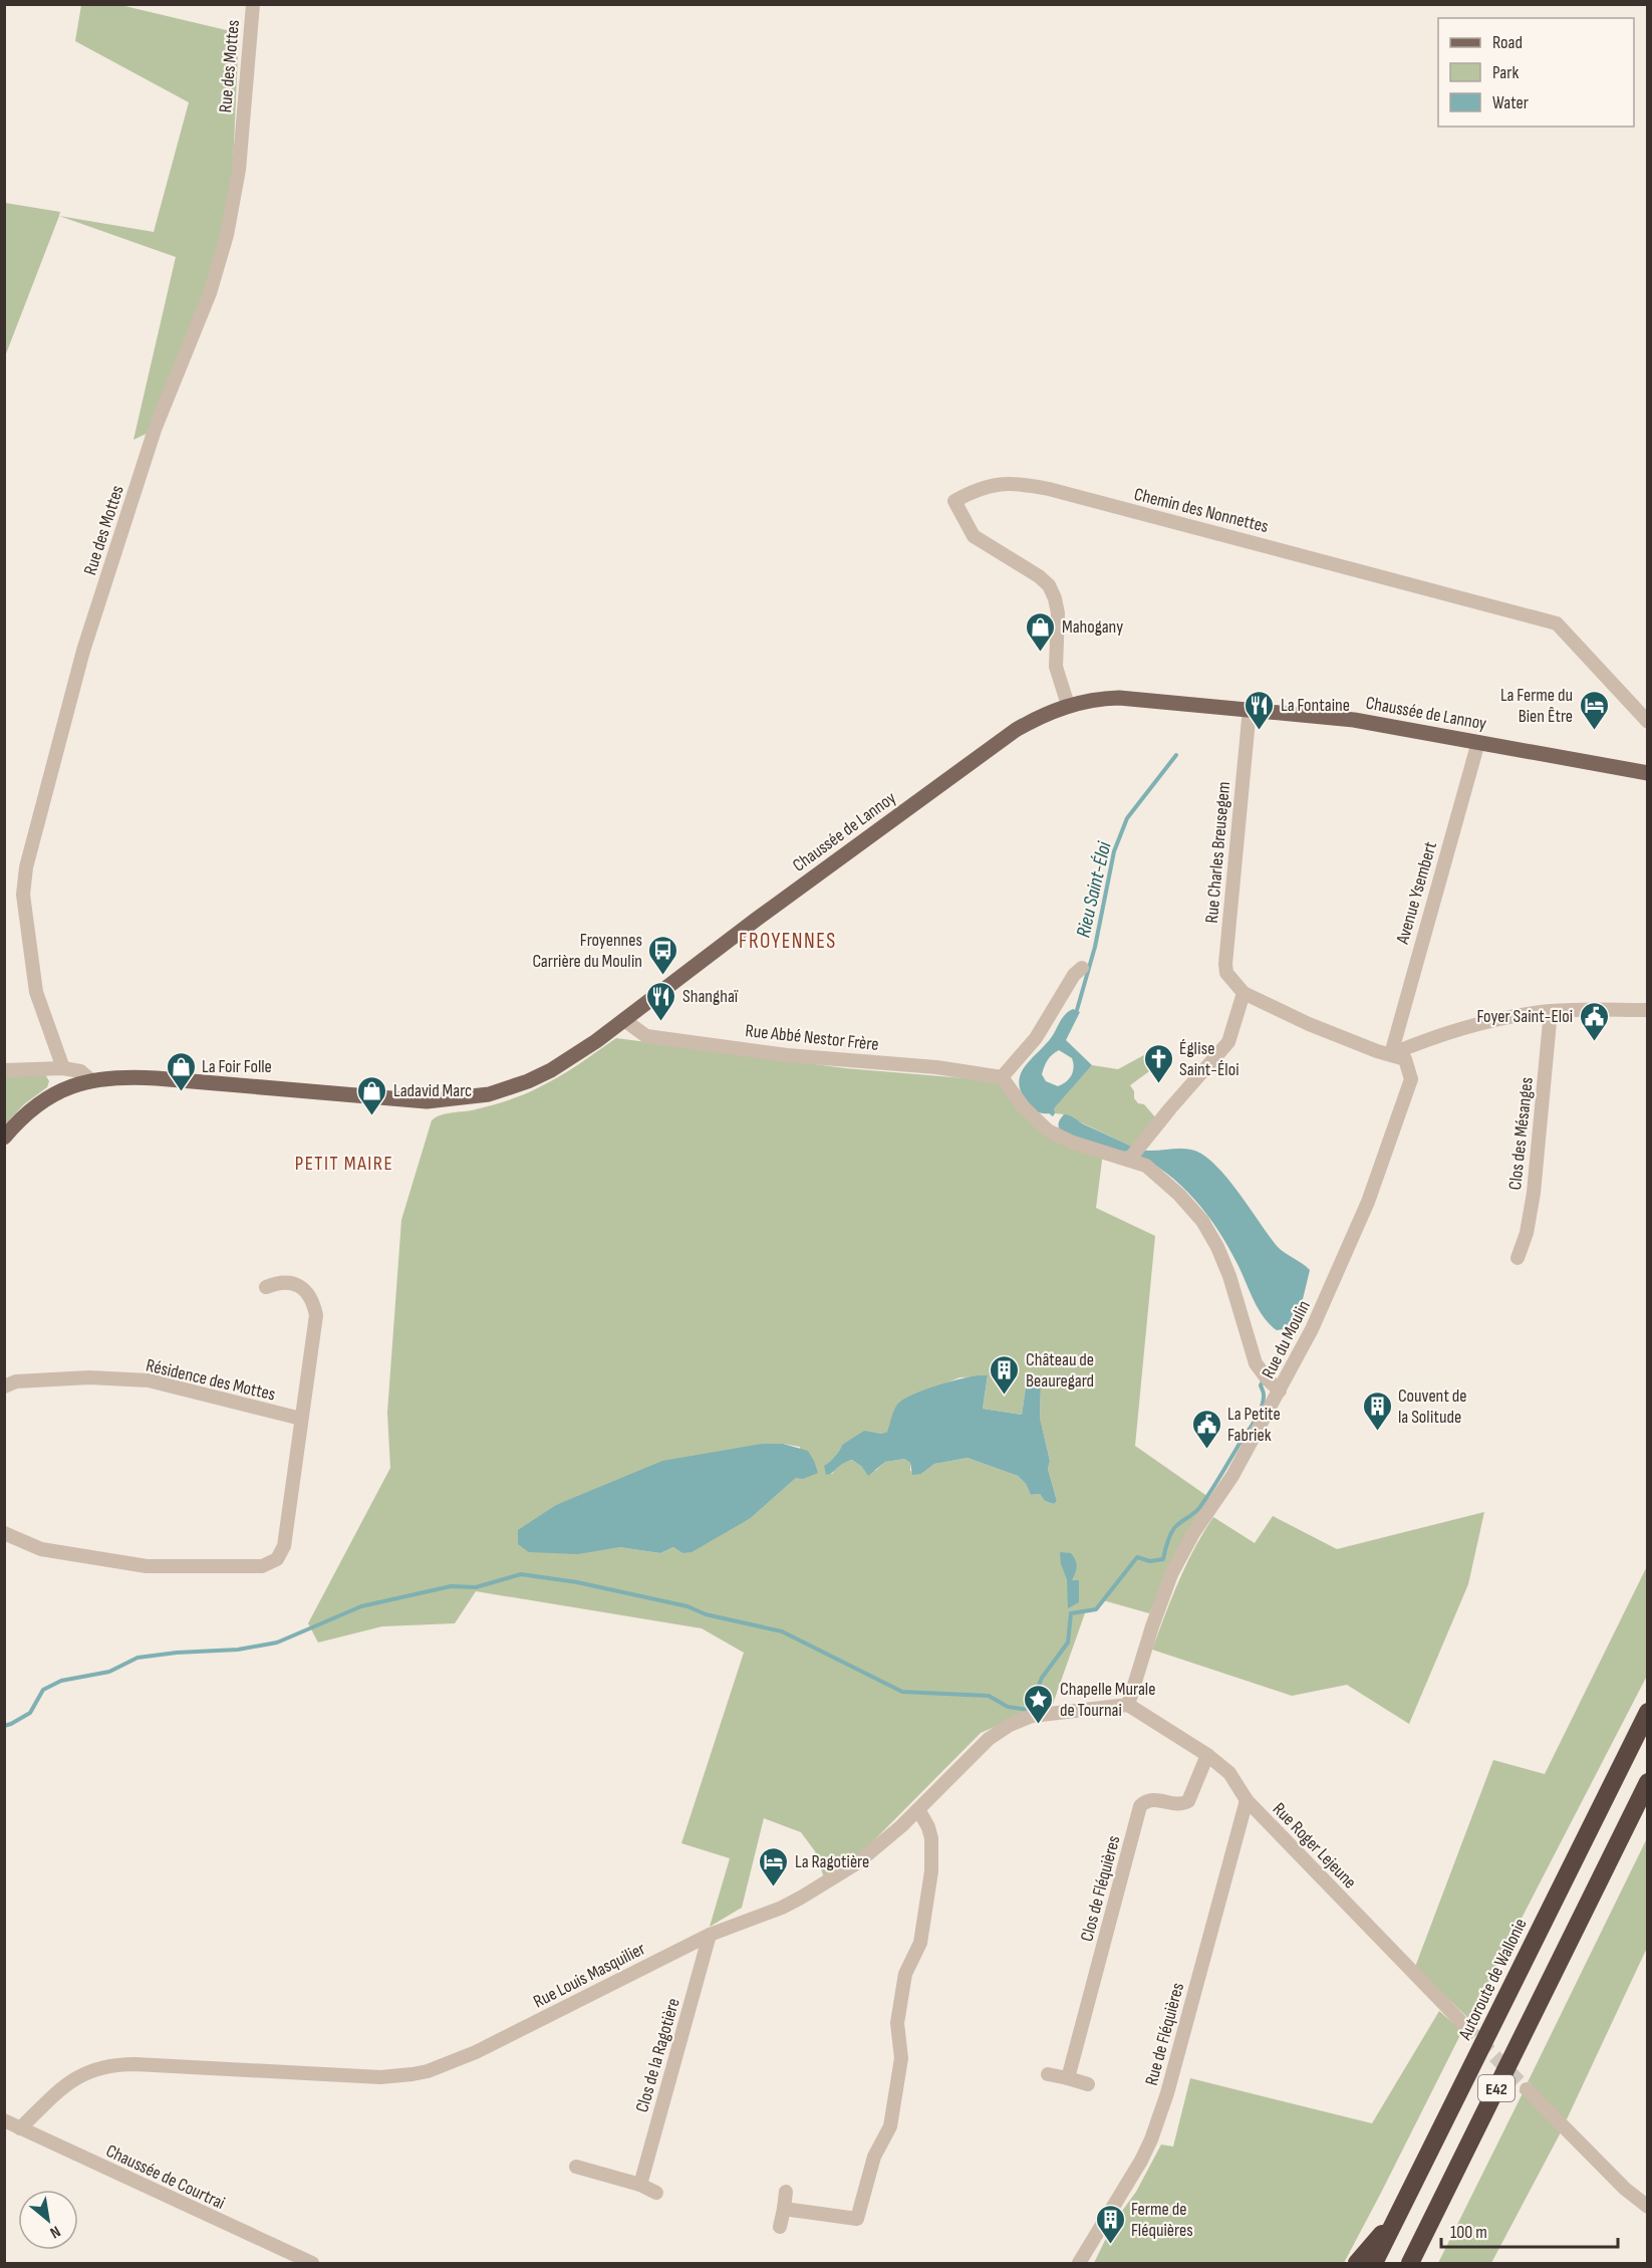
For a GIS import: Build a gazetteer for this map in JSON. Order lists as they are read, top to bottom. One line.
{"streets":{"highway":["Autoroute de Wallonie","E42"],"main road":["Chaussée de Lannoy"],"street":["Rue des Mottes","Chemin des Nonnettes","Rue Charles Breusegem","Avenue Ysembert","Rue Abbé Nestor Frère","Clos des Mésanges","Rue du Moulin","Résidence des Mottes","Rue Roger Lejeune","Clos de Fléquières","Rue Louis Masquilier","Rue de Fléquières","Clos de la Ragotière","Chaussée de Courtrai"]},"crossings":[["Chemin des Nonnettes","Chaussée de Lannoy"],["Chaussée de Lannoy","Rue Charles Breusegem"],["Chaussée de Lannoy","Avenue Ysembert"],["Chaussée de Lannoy","Rue Abbé Nestor Frère"],["Avenue Ysembert","Rue du Moulin"],["Rue du Moulin","Rue Roger Lejeune"],["Rue du Moulin","Rue Louis Masquilier"],["Rue Roger Lejeune","Clos de Fléquières"],["Rue Roger Lejeune","Rue Louis Masquilier"],["Rue Roger Lejeune","Rue de Fléquières"],["Rue Louis Masquilier","Clos de la Ragotière"],["Rue Louis Masquilier","Chaussée de Courtrai"]],"districts":["FROYENNES","PETIT MAIRE"],"water":["Rieu Saint-Éloi"],"places":{"shop":["Mahogany","La Foir Folle","Ladavid Marc"],"restaurant":["La Fontaine","Shanghaï"],"hotel":["La Ferme du Bien Être","La Ragotière"],"bus stop":["Froyennes Carrière du Moulin"],"public building":["Foyer Saint-Eloi","La Petite Fabriek"],"church":["Église Saint-Éloi"],"building":["Château de Beauregard","Couvent de la Solitude","Ferme de Fléquières"],"place":["Chapelle Murale de Tournai"]},"legend":["Road","Park","Water"],"scale_bar":"100 m","north":"bottom right"}
